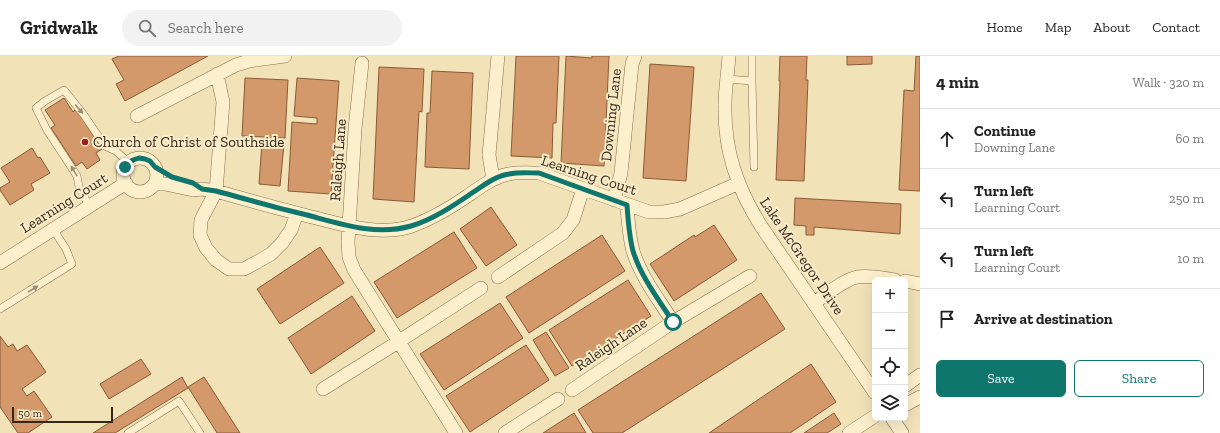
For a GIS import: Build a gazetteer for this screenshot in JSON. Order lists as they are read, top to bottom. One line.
{"streets":{"street":["Downing Lane","Raleigh Lane","Learning Court","Lake McGregor Drive"]},"crossings":[["Downing Lane","Learning Court"],["Raleigh Lane","Learning Court"],["Learning Court","Lake McGregor Drive"]],"places":["Church of Christ of Southside"],"scale_bar":"50 m","page":{"header":"Gridwalk","search":"Search here","nav":["Home","Map","About","Contact"],"heading":["4 min","Walk · 320 m"],"list":[["Continue","Downing Lane","60 m"],["Turn left","Learning Court","250 m"],["Turn left","Learning Court","10 m"],"Arrive at destination"],"map_buttons":["+","−"],"buttons":["Save","Share"],"scale":"50 m"}}
